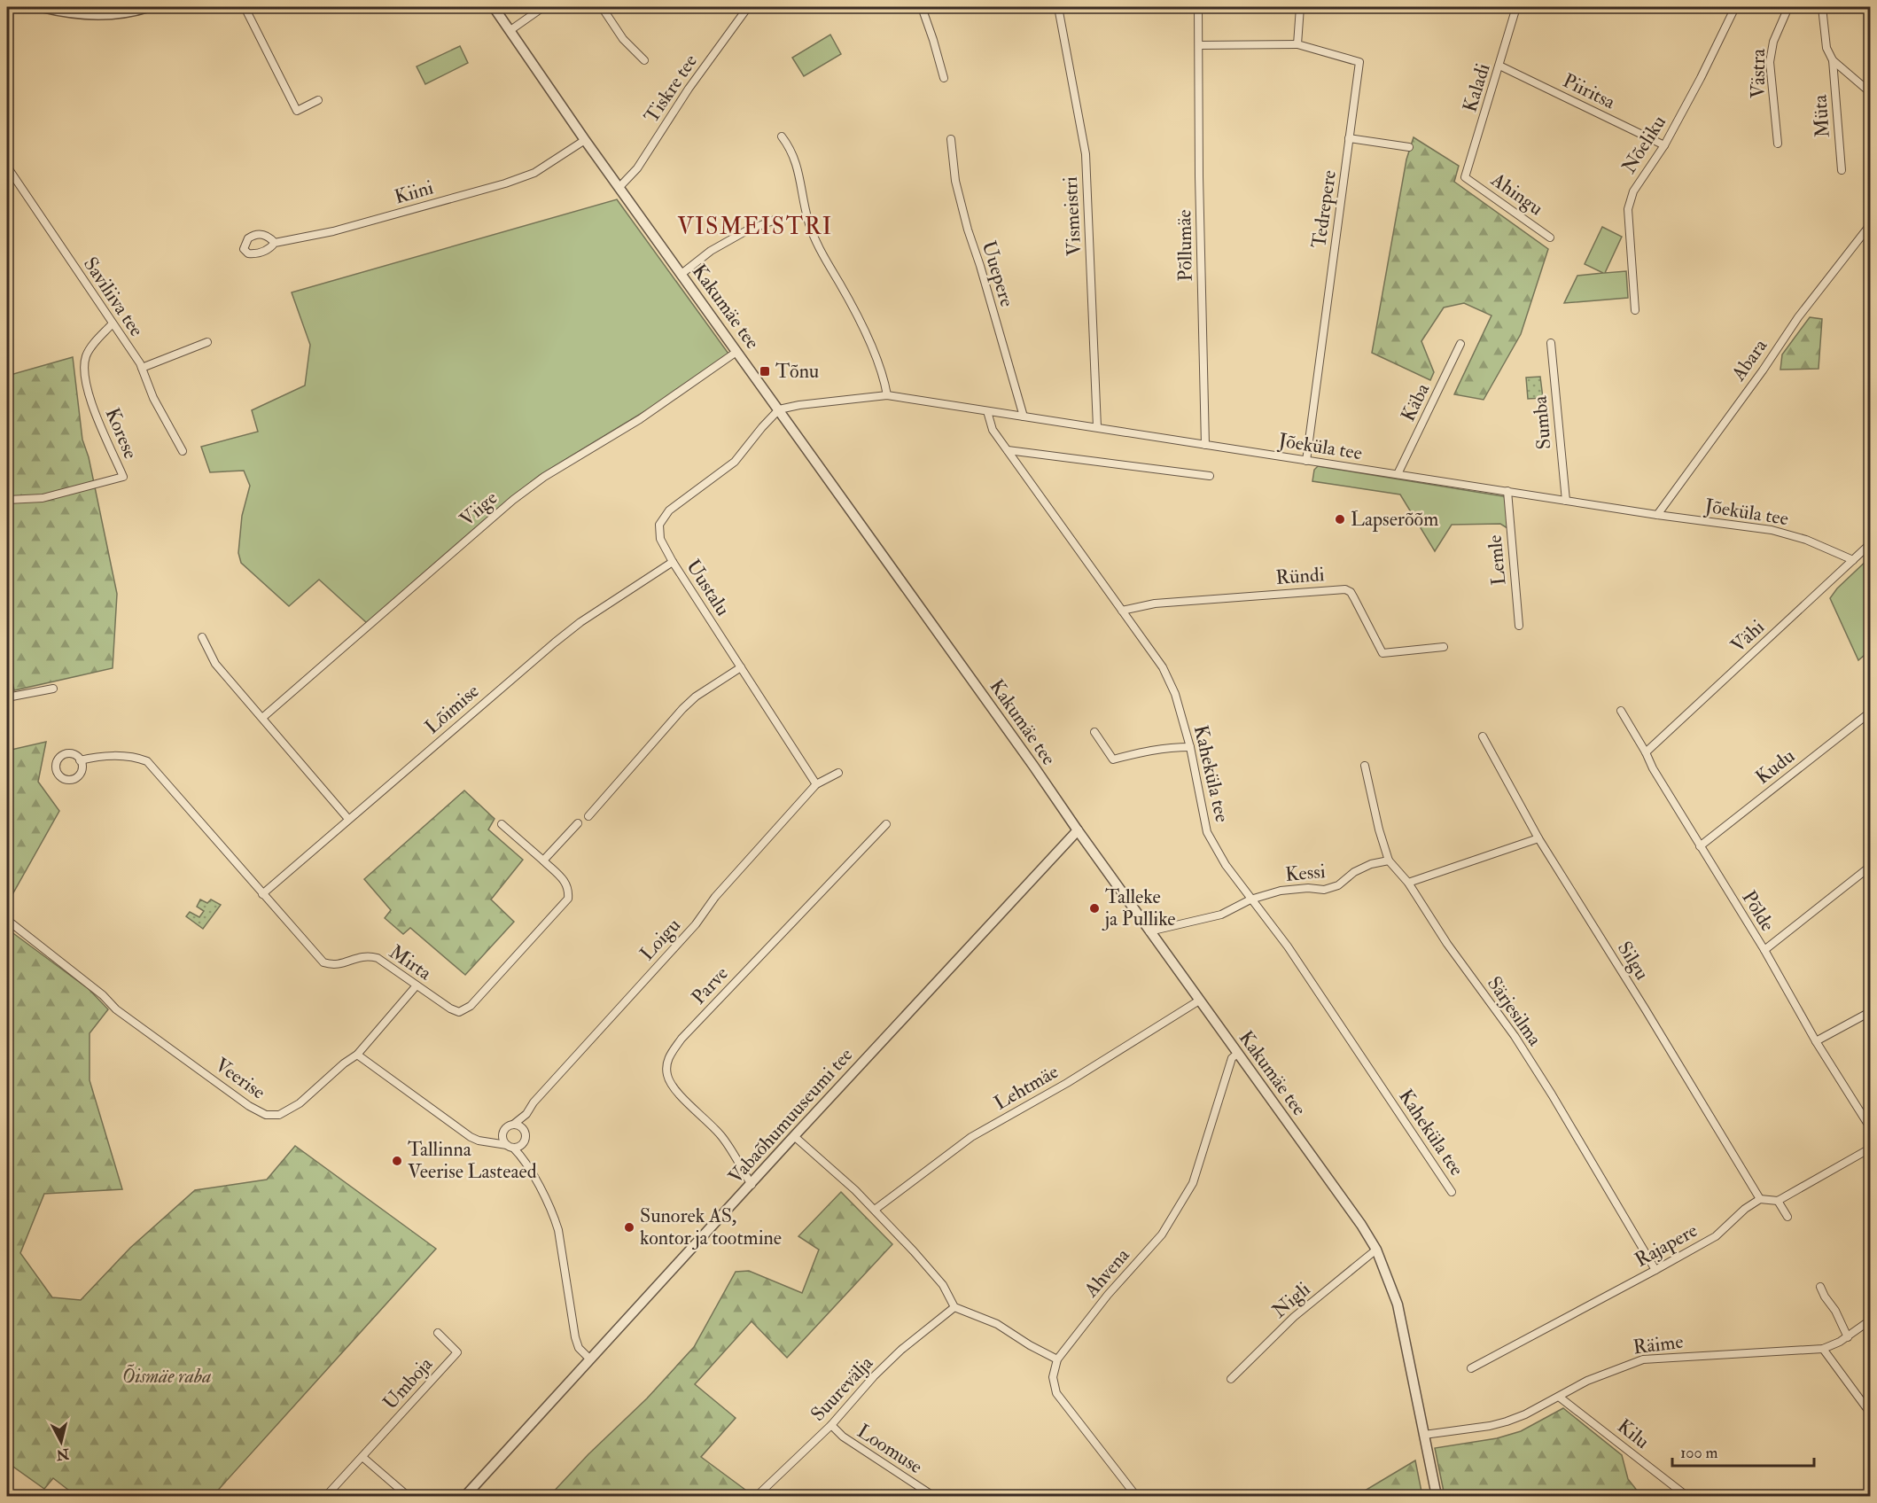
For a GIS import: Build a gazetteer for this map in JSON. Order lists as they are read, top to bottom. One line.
{"streets":{"street":["Västra","Kaladi","Tiskre tee","Piiritsa","Müta","Nõeliku","Kiini","Ahingu","Tedrepere","Vismeistri","Põllumäe","Uuepere","Saviliiva tee","Kakumäe tee","Abara","Käba","Sumba","Korese","Jõeküla tee","Viige","Lemle","Ründi","Uustalu","Vähi","Lõimise","Kudu","Kaheküla tee","Kessi","Põlde","Loigu","Silgu","Mirta","Parve","Särjesilma","Veerise","Lehtmäe","Vabaõhumuuseumi tee","Rajapere","Ahvena","Nigli","Räime","Umboja","Suurevälja","Kilu","Loomuse"]},"crossings":[["Kaladi","Piiritsa"],["Kaladi","Ahingu"],["Tiskre tee","Kakumäe tee"],["Piiritsa","Nõeliku"],["Kiini","Kakumäe tee"],["Tedrepere","Jõeküla tee"],["Vismeistri","Jõeküla tee"],["Põllumäe","Jõeküla tee"],["Uuepere","Jõeküla tee"],["Saviliiva tee","Korese"],["Kakumäe tee","Jõeküla tee"],["Kakumäe tee","Viige"],["Kakumäe tee","Uustalu"],["Kakumäe tee","Kessi"],["Kakumäe tee","Lehtmäe"],["Kakumäe tee","Vabaõhumuuseumi tee"],["Kakumäe tee","Ahvena"],["Kakumäe tee","Nigli"],["Kakumäe tee","Räime"],["Abara","Jõeküla tee"],["Käba","Jõeküla tee"],["Sumba","Jõeküla tee"],["Jõeküla tee","Lemle"],["Jõeküla tee","Uustalu"],["Jõeküla tee","Vähi"],["Jõeküla tee","Kaheküla tee"],["Ründi","Kaheküla tee"],["Uustalu","Lõimise"],["Uustalu","Loigu"],["Vähi","Põlde"],["Lõimise","Mirta"],["Kudu","Põlde"],["Kaheküla tee","Kessi"],["Kessi","Särjesilma"],["Silgu","Rajapere"],["Mirta","Veerise"],["Parve","Vabaõhumuuseumi tee"],["Särjesilma","Rajapere"],["Räime","Kilu"],["Suurevälja","Loomuse"]],"districts":["VISMEISTRI"],"parks":["Õismäe raba"],"places":{"transit":["Tõnu"],"other":["Lapserõõm","Talleke ja Pullike","Tallinna Veerise Lasteaed","Sunorek AS, kontor ja tootmine"]},"scale_bar":"100 m","north":"bottom"}
